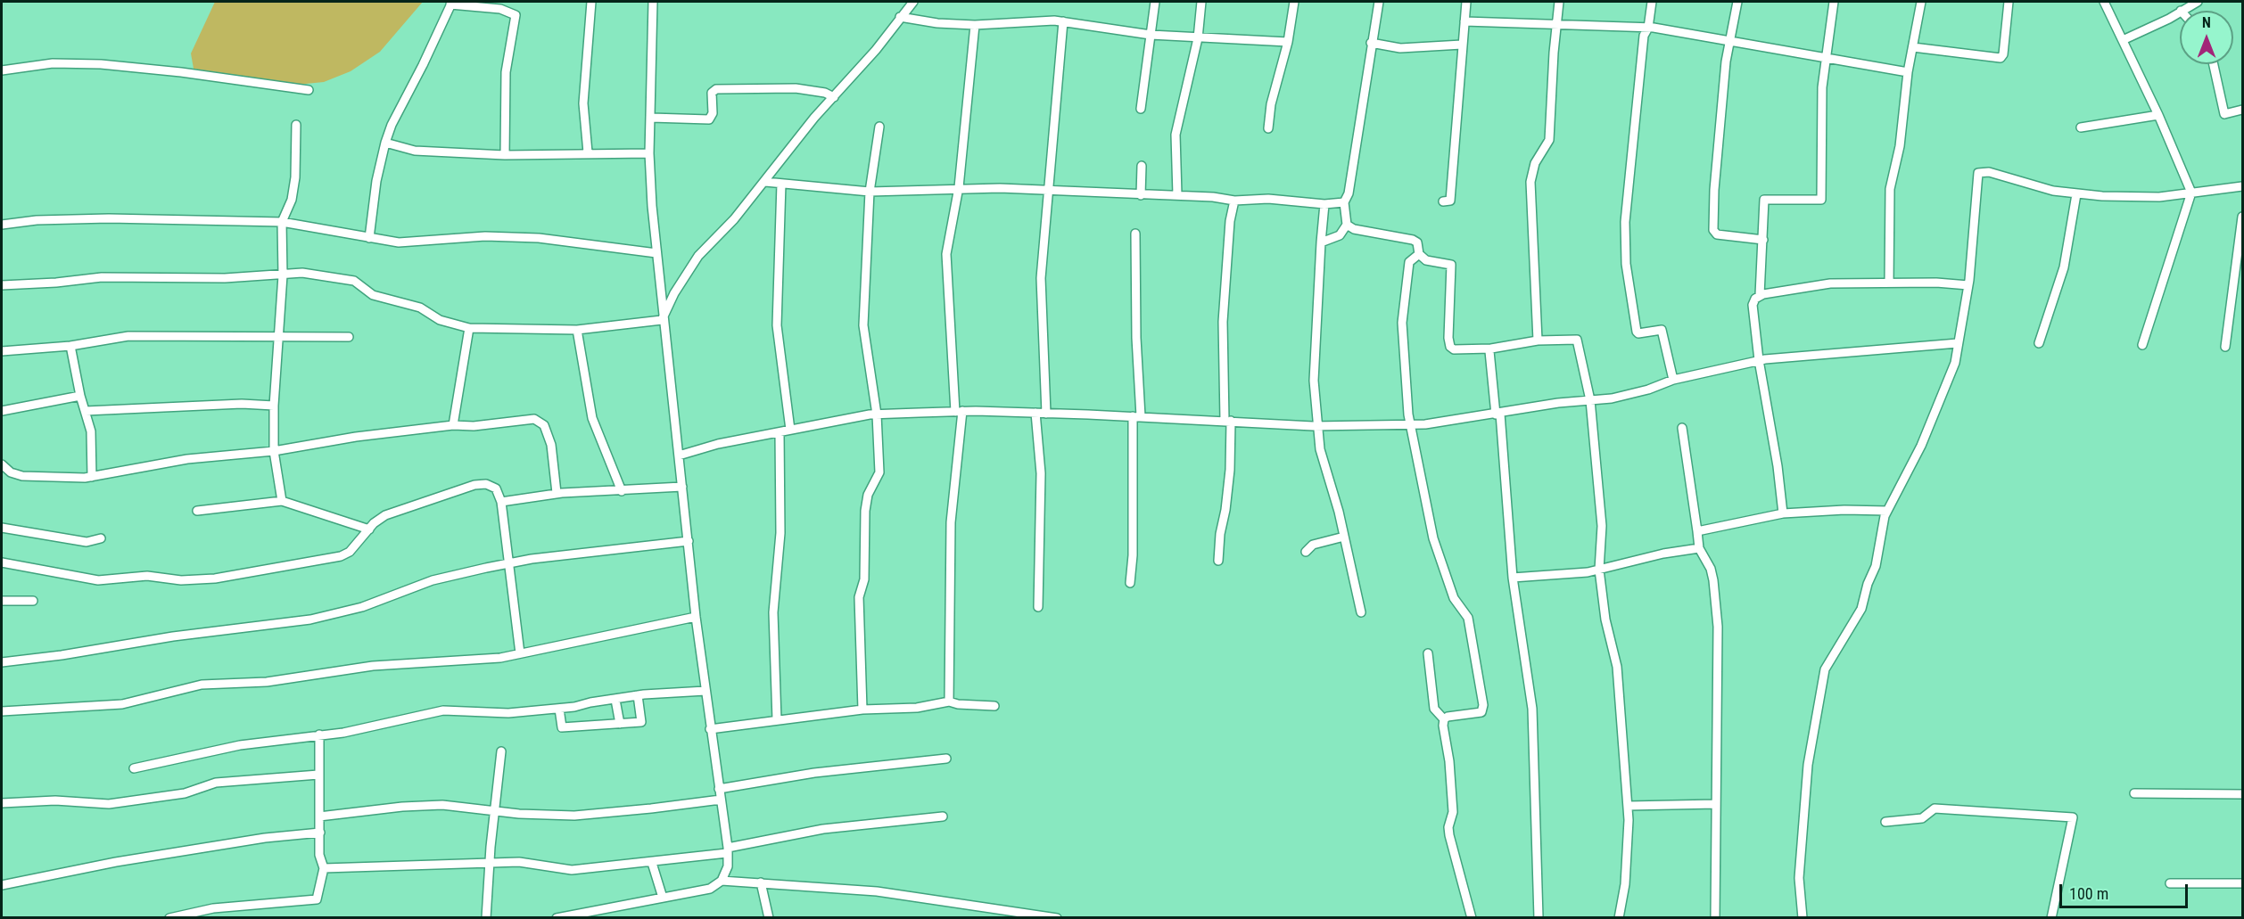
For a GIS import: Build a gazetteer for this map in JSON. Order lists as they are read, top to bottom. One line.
{"scale_bar":"100 m","north":"top"}
